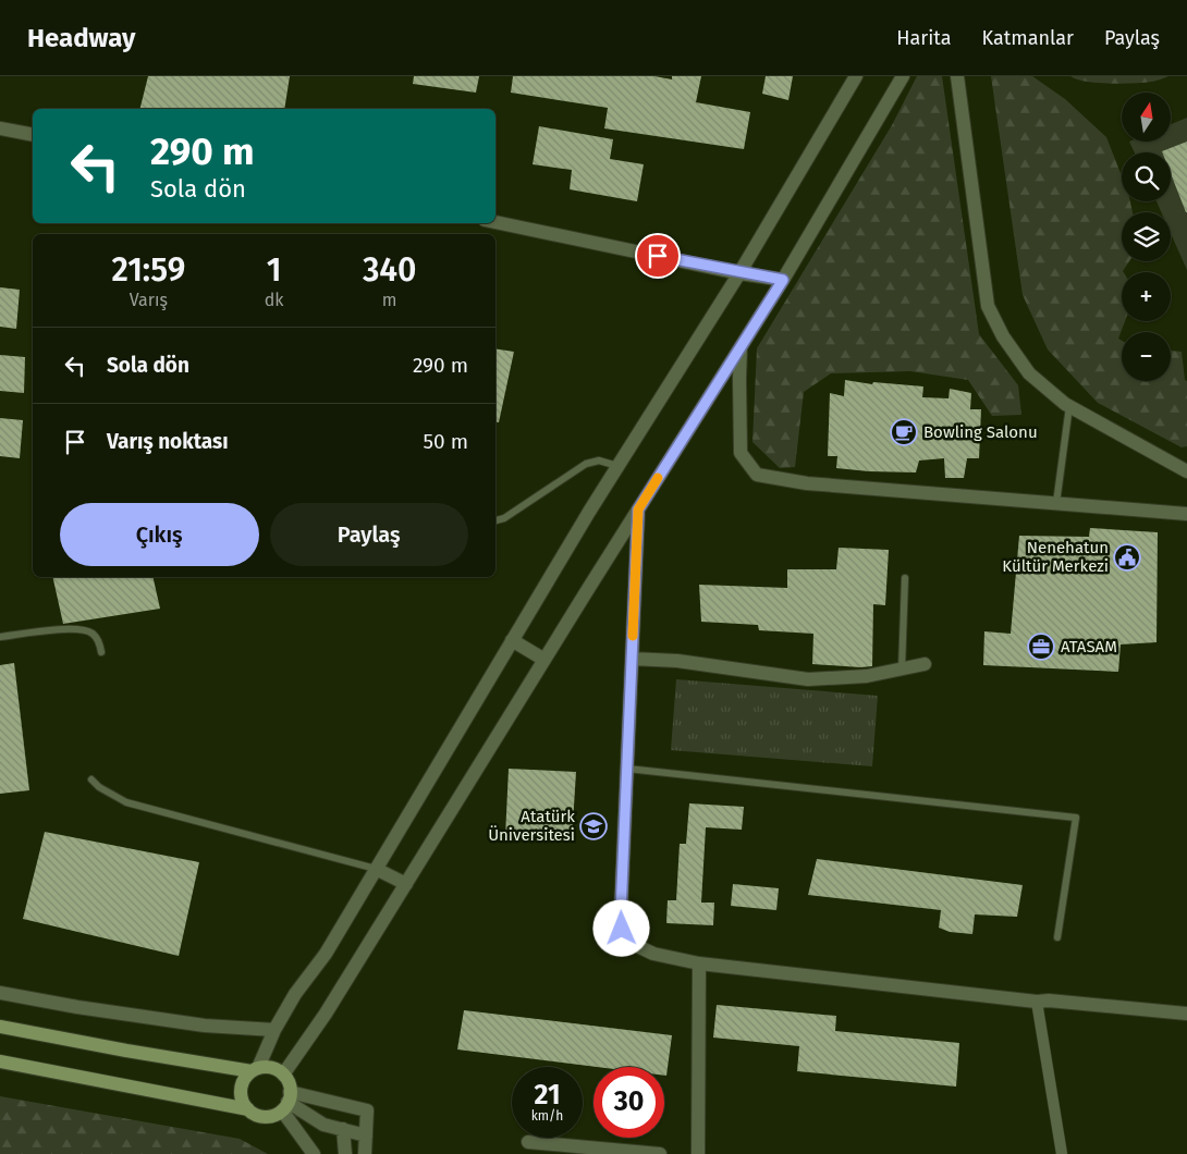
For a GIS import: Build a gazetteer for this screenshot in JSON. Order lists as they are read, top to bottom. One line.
{"places":{"cafe":["Bowling Salonu"],"public building":["Nenehatun Kültür Merkezi"],"office":["ATASAM"],"school or university":["Atatürk Üniversitesi"]},"north":"top","page":{"header":"Headway","nav":["Harita","Katmanlar","Paylaş"],"map_buttons":["+","−"],"turn":["290 m","Sola dön"],"eta":["21:59","Varış","1","dk","340","m"],"list":[{"name":"Sola dön","value":"290 m"},{"name":"Varış noktası","value":"50 m"}],"buttons":["Çıkış","Paylaş"],"speed":"21 km/h","limit":"30"}}
